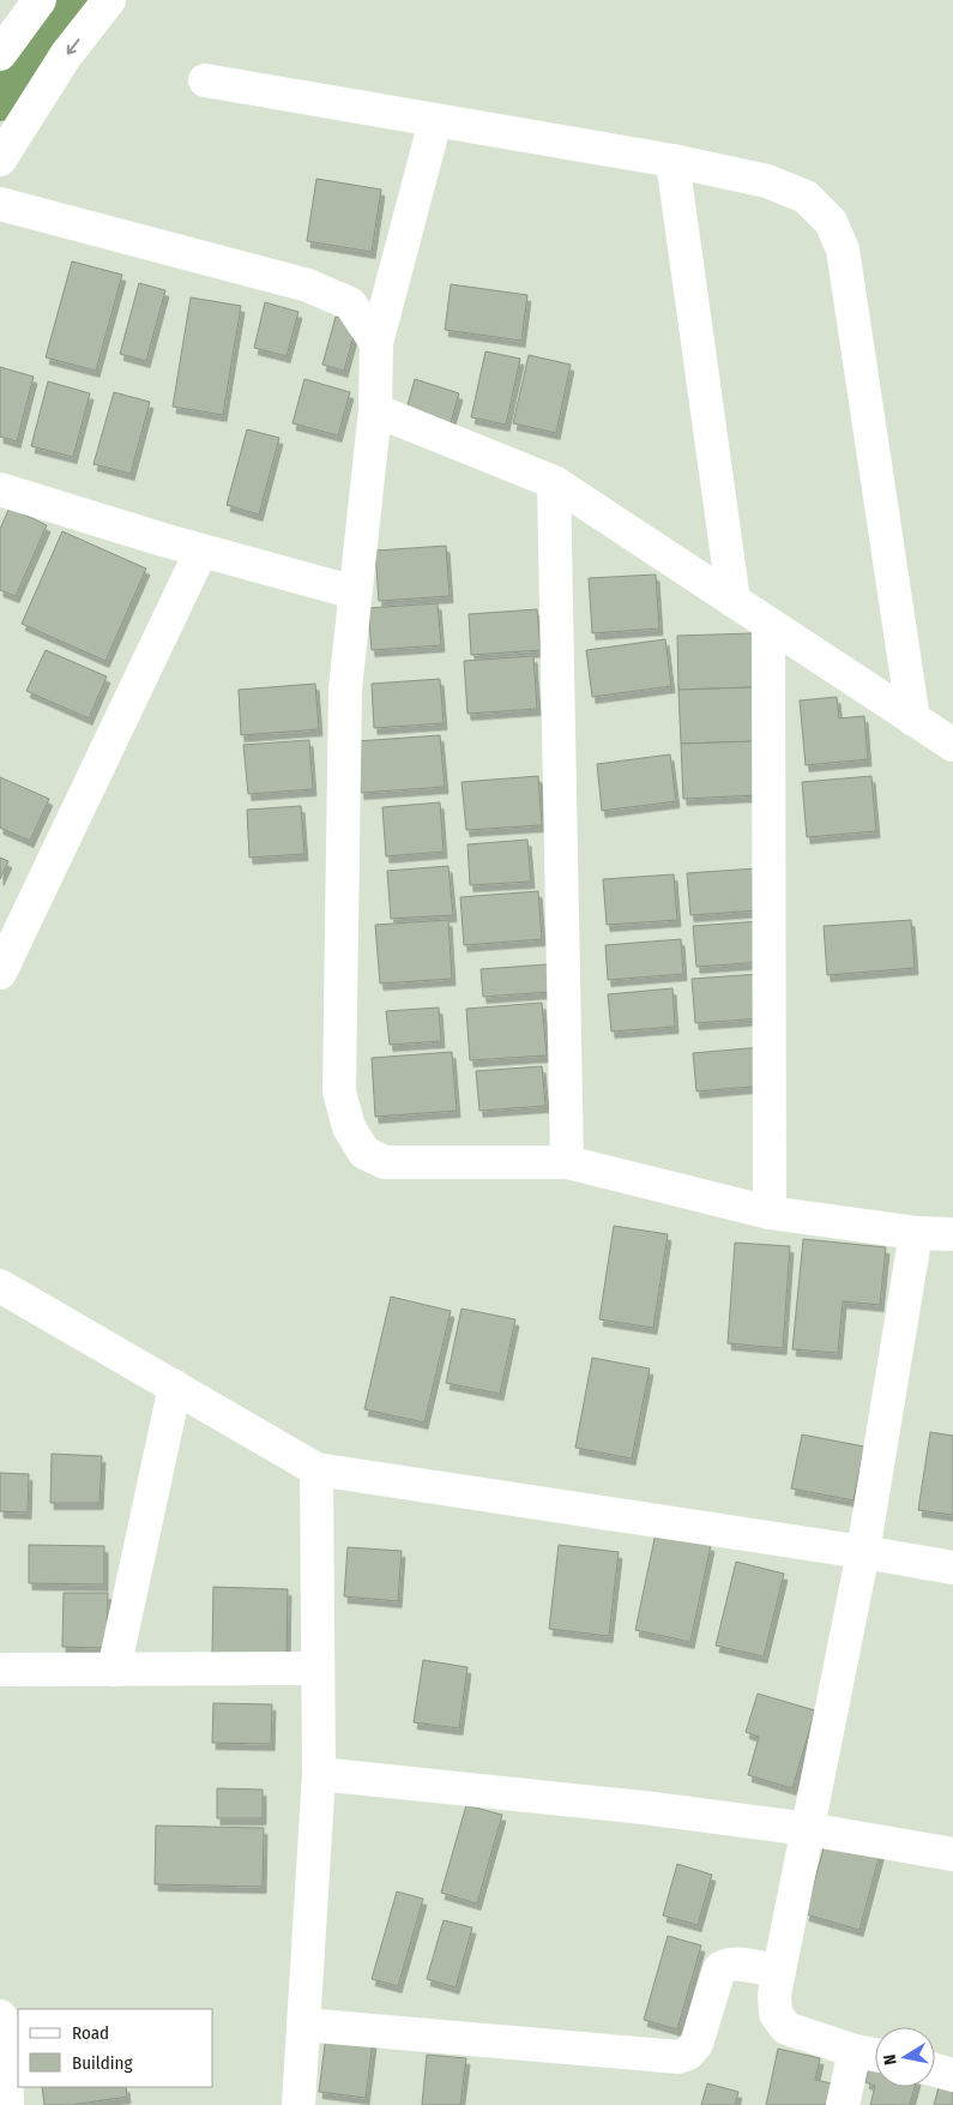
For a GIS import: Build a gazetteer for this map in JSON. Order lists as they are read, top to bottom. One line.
{"legend":["Road","Building"],"north":"left"}
